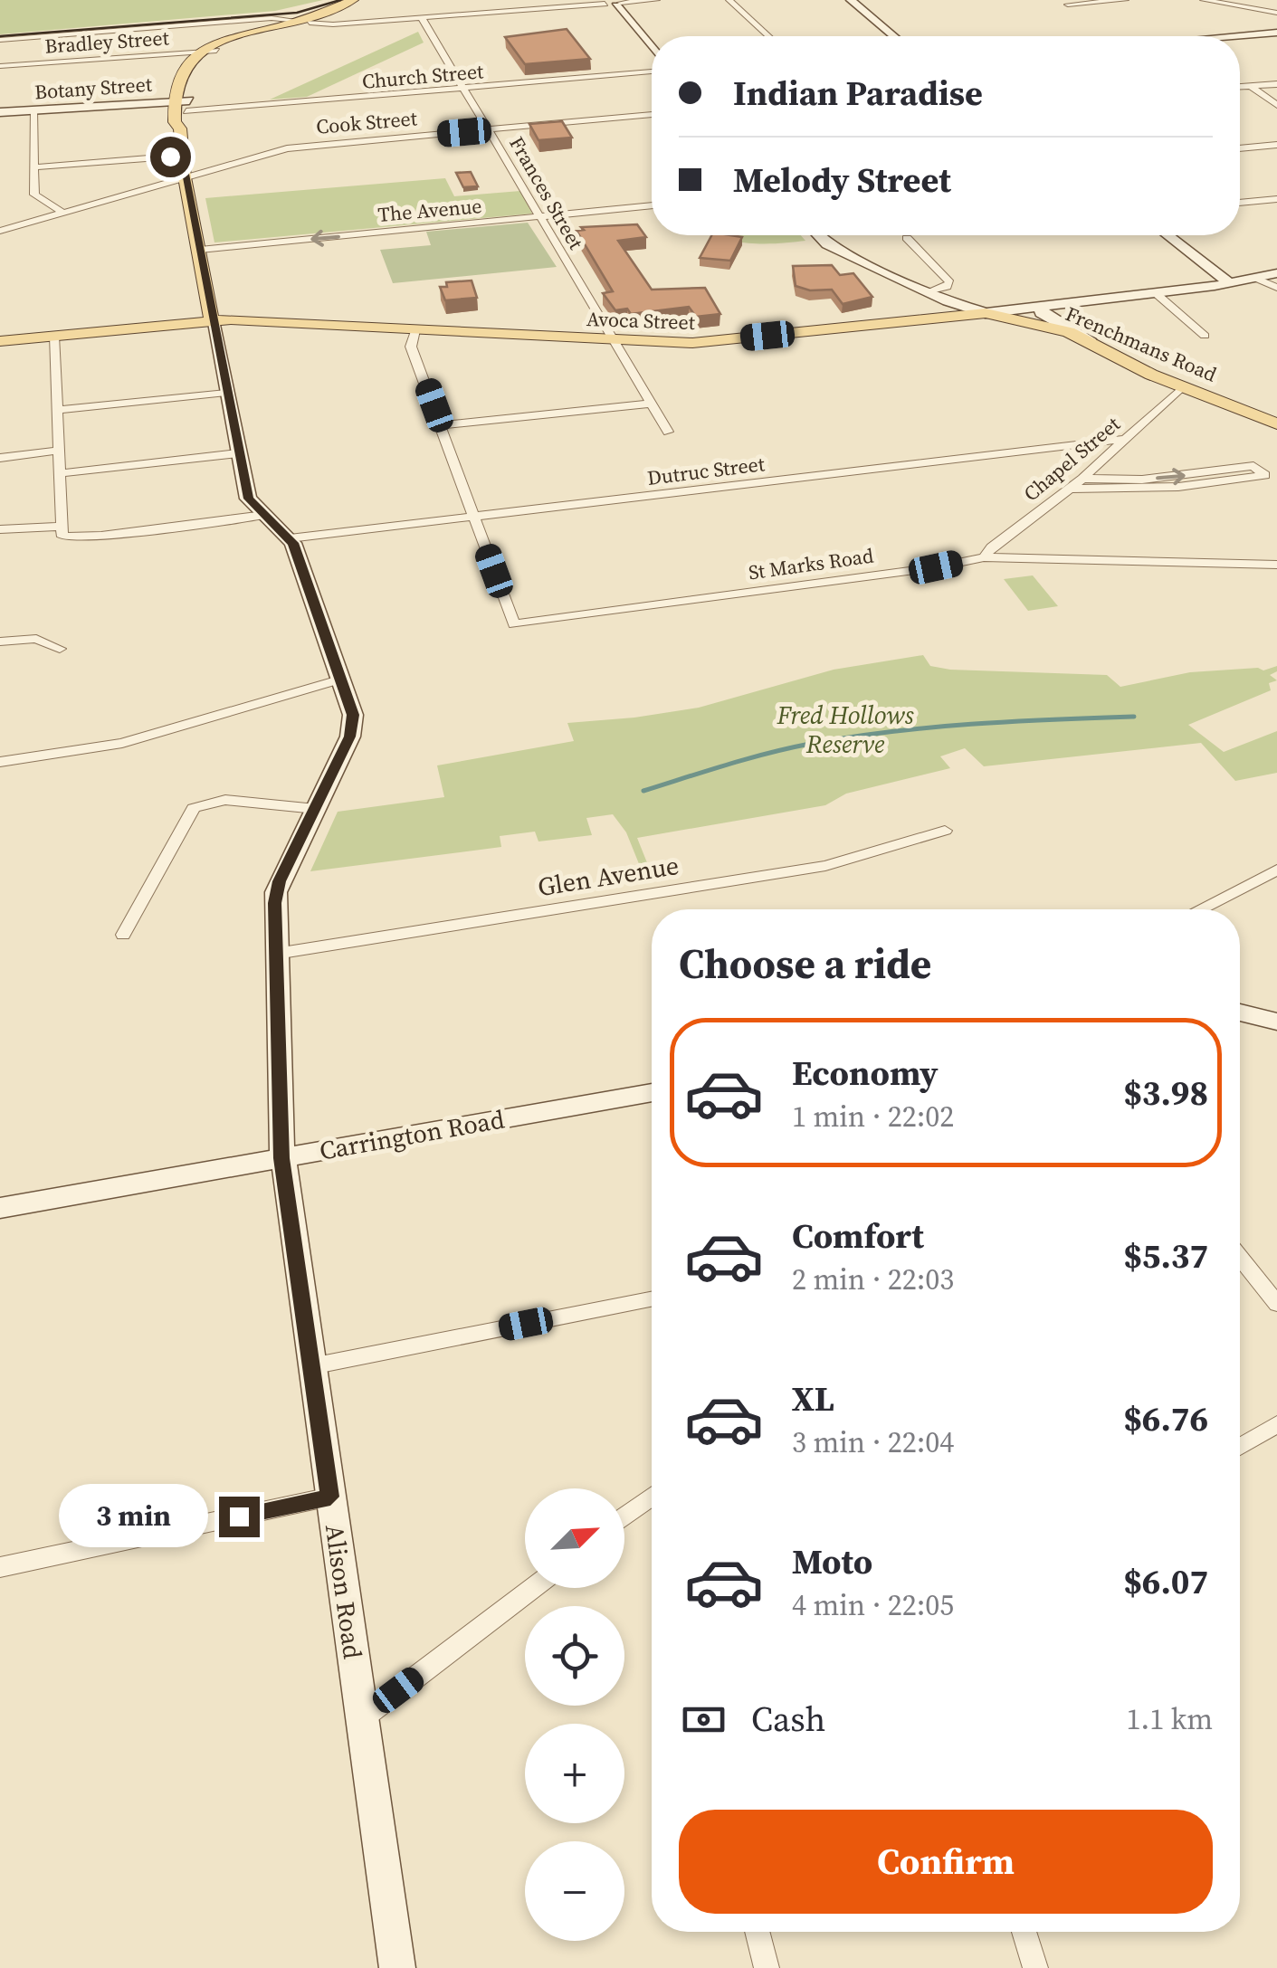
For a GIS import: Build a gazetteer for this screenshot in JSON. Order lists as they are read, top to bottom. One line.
{"streets":{"main road":["Botany Street","Avoca Street","Frenchmans Road","Carrington Road","Alison Road"],"street":["Bradley Street","Church Street","Cook Street","Frances Street","The Avenue","Chapel Street","Dutruc Street","St Marks Road","Glen Avenue"]},"crossings":[["Church Street","Botany Street"],["Church Street","Frances Street"],["Church Street","Alison Road"],["Botany Street","Alison Road"],["Cook Street","Frances Street"],["Cook Street","Alison Road"],["Frances Street","The Avenue"],["Frances Street","Avoca Street"],["The Avenue","Alison Road"],["Avoca Street","Frenchmans Road"],["Avoca Street","Alison Road"],["Frenchmans Road","Chapel Street"],["Chapel Street","Dutruc Street"],["Chapel Street","St Marks Road"],["Dutruc Street","St Marks Road"],["Dutruc Street","Alison Road"],["Glen Avenue","Alison Road"],["Carrington Road","Alison Road"]],"one_way":["The Avenue"],"parks":["Fred Hollows Reserve"],"north":"top right","page":{"banner":["Indian Paradise","Melody Street"],"heading":"Choose a ride","list":[{"name":"Economy","note":"1 min · 22:02","value":"$3.98"},{"name":"Comfort","note":"2 min · 22:03","value":"$5.37"},{"name":"XL","note":"3 min · 22:04","value":"$6.76"},{"name":"Moto","note":"4 min · 22:05","value":"$6.07"}],"bubble":"3 min","map_buttons":["+","−"],"pay":["Cash","1.1 km"],"buttons":"Confirm"}}
